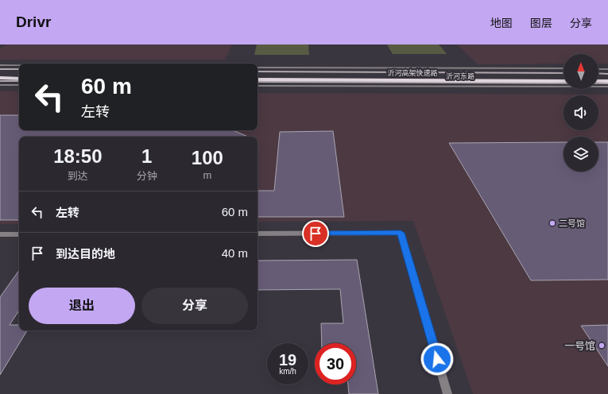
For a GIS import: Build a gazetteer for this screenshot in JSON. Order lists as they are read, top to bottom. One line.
{"streets":{"highway":["沂河高架快速路"],"main road":["沂河东路"]},"places":["二号馆","一号馆"],"north":"top","page":{"header":"Drivr","nav":["地图","图层","分享"],"turn":["60 m","左转"],"eta":["18:50","到达","1","分钟","100","m"],"list":[{"name":"左转","value":"60 m"},{"name":"到达目的地","value":"40 m"}],"buttons":["退出","分享"],"speed":"19 km/h","limit":"30"}}
